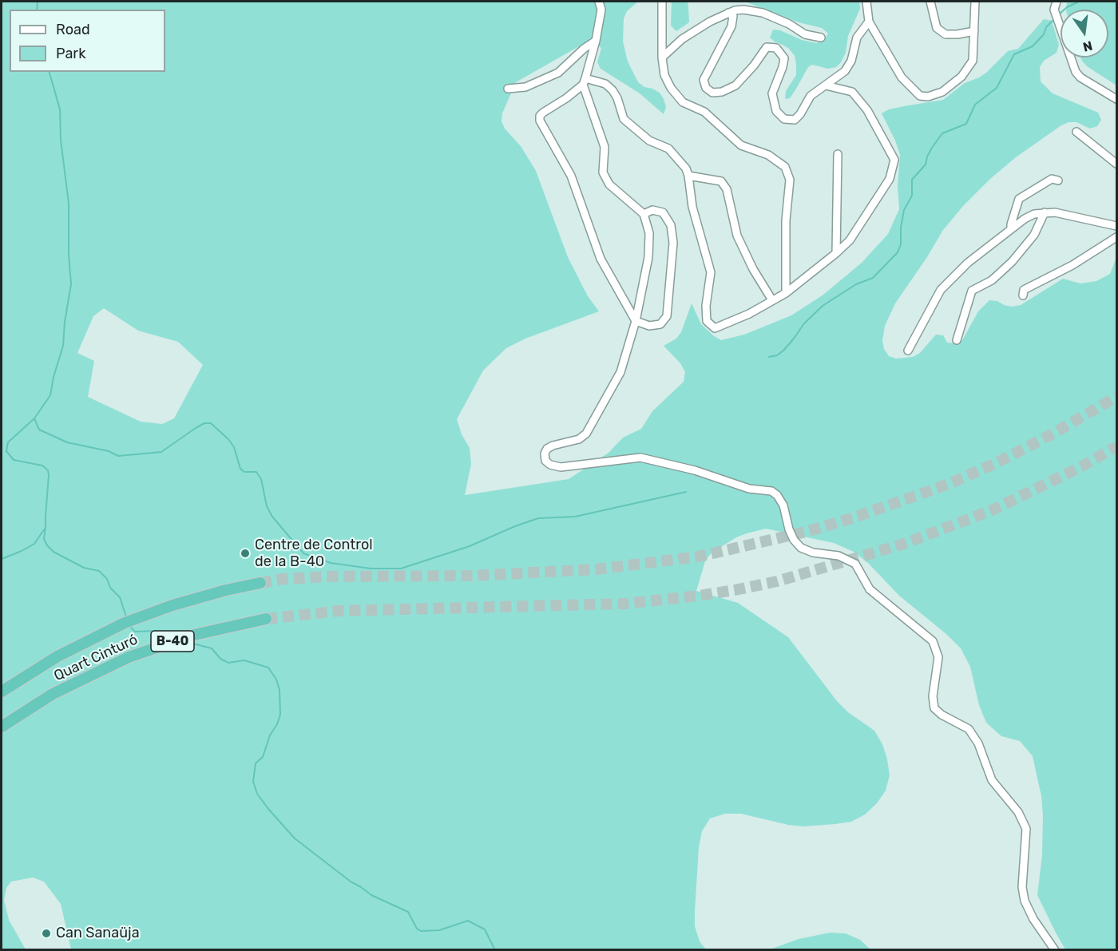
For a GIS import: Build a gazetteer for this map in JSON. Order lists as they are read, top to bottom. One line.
{"streets":{"highway":["B-40","Quart Cinturó"]},"places":["Centre de Control de la B-40","Can Sanaüja"],"legend":["Road","Park"],"north":"bottom"}
